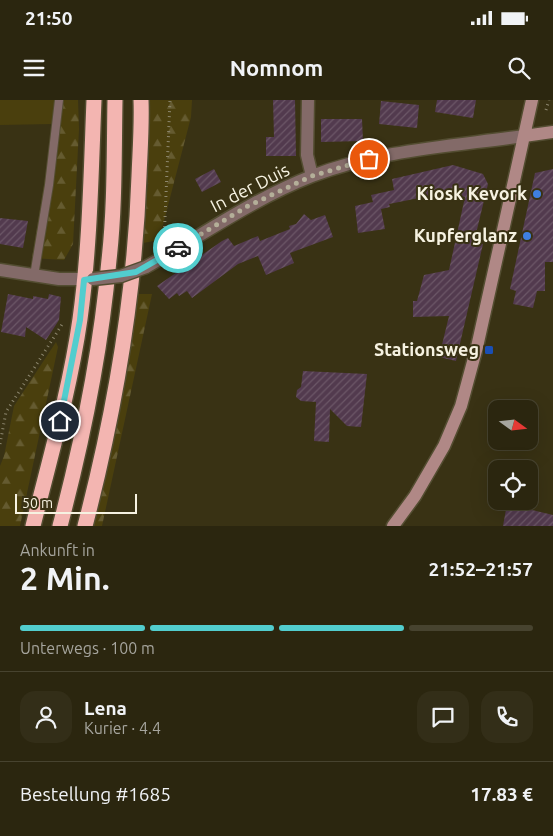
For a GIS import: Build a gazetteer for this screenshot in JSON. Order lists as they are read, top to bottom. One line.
{"streets":{"street":["In der Duis"]},"places":{"other":["Kiosk Kevork","Kupferglanz"],"transit":["Stationsweg"]},"scale_bar":"50 m","north":"right","page":{"status":"21:50","header":"Nomnom","scale":"50 m","heading":["2 Min.","Ankunft in","21:52–21:57"],"panel":["Lena","Kurier · 4.4","Bestellung #1685","17.83 €"],"bar":"Unterwegs · 100 m"}}
